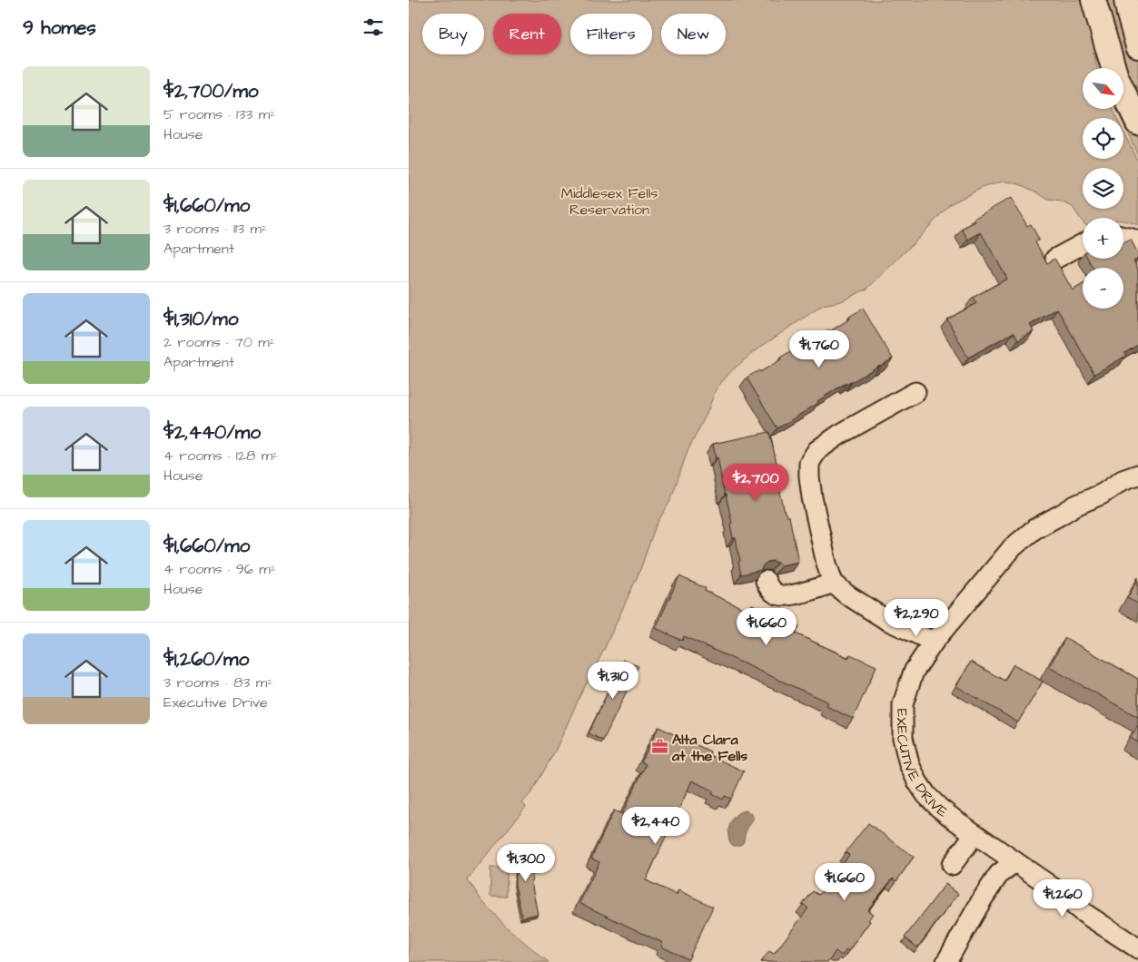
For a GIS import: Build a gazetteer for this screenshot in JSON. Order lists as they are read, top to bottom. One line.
{"streets":{"street":["EXECUTIVE DRIVE"]},"parks":["Middlesex Fells Reservation"],"places":{"office":["Alta Clara at the Fells"]},"north":"bottom right","page":{"heading":"9 homes","chip":["Buy","Rent","Filters","New"],"list":[{"name":"$2,700/mo","note":"5 rooms · 133 m² · House"},{"name":"$1,660/mo","note":"3 rooms · 113 m² · Apartment"},{"name":"$1,310/mo","note":"2 rooms · 70 m² · Apartment"},{"name":"$2,440/mo","note":"4 rooms · 128 m² · House"},{"name":"$1,660/mo","note":"4 rooms · 96 m² · House"},{"name":"$1,260/mo","note":"3 rooms · 83 m² · Executive Drive"}],"map_buttons":["+","−"],"price":["$1,760","$2,700","$2,290","$1,660","$1,310","$2,440","$1,300","$1,660","$1,260"]}}
